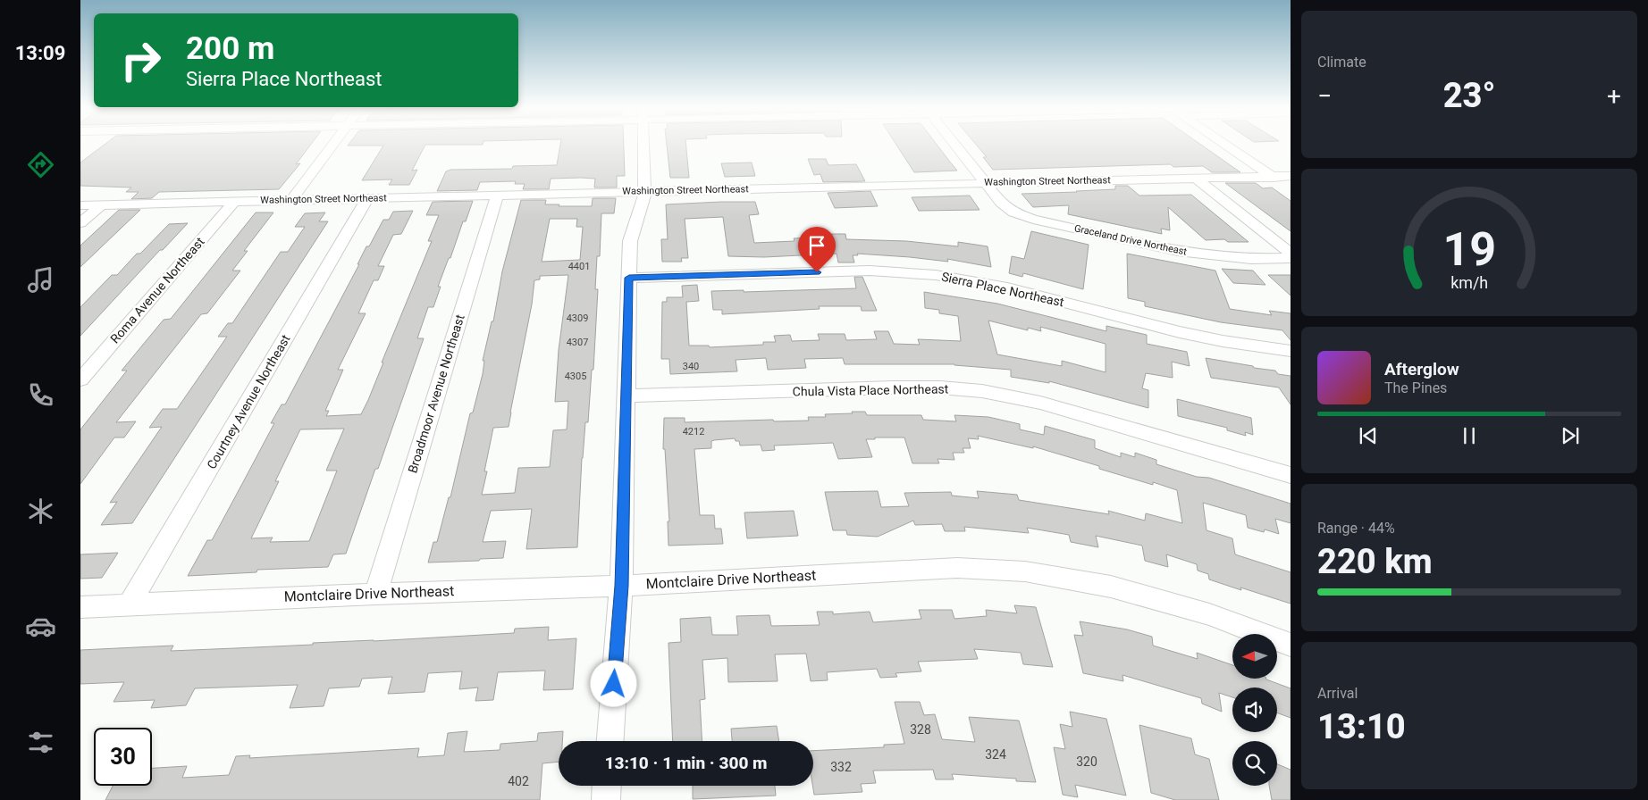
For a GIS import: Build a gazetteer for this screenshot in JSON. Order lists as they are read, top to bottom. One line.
{"streets":{"street":["Washington Street Northeast","Graceland Drive Northeast","Sierra Place Northeast","Roma Avenue Northeast","Chula Vista Place Northeast","Broadmoor Avenue Northeast","Courtney Avenue Northeast","Montclaire Drive Northeast"]},"crossings":[["Washington Street Northeast","Graceland Drive Northeast"],["Washington Street Northeast","Roma Avenue Northeast"],["Washington Street Northeast","Broadmoor Avenue Northeast"],["Washington Street Northeast","Courtney Avenue Northeast"],["Broadmoor Avenue Northeast","Montclaire Drive Northeast"],["Courtney Avenue Northeast","Montclaire Drive Northeast"]],"house_numbers":["4401","4309","4307","340","4305","4212","328","324","320","332","402"],"north":"left","page":{"tabs":"13:09","tile":["Climate",["Range · 44%","220 km"],["Arrival","13:10"]],"turn":["200 m","Sierra Place Northeast"],"heat":["−","23°","+"],"song":["Afterglow","The Pines"],"limit":"30","trip":"13:10 · 1 min · 300 m","gauge":["19","km/h"]}}
